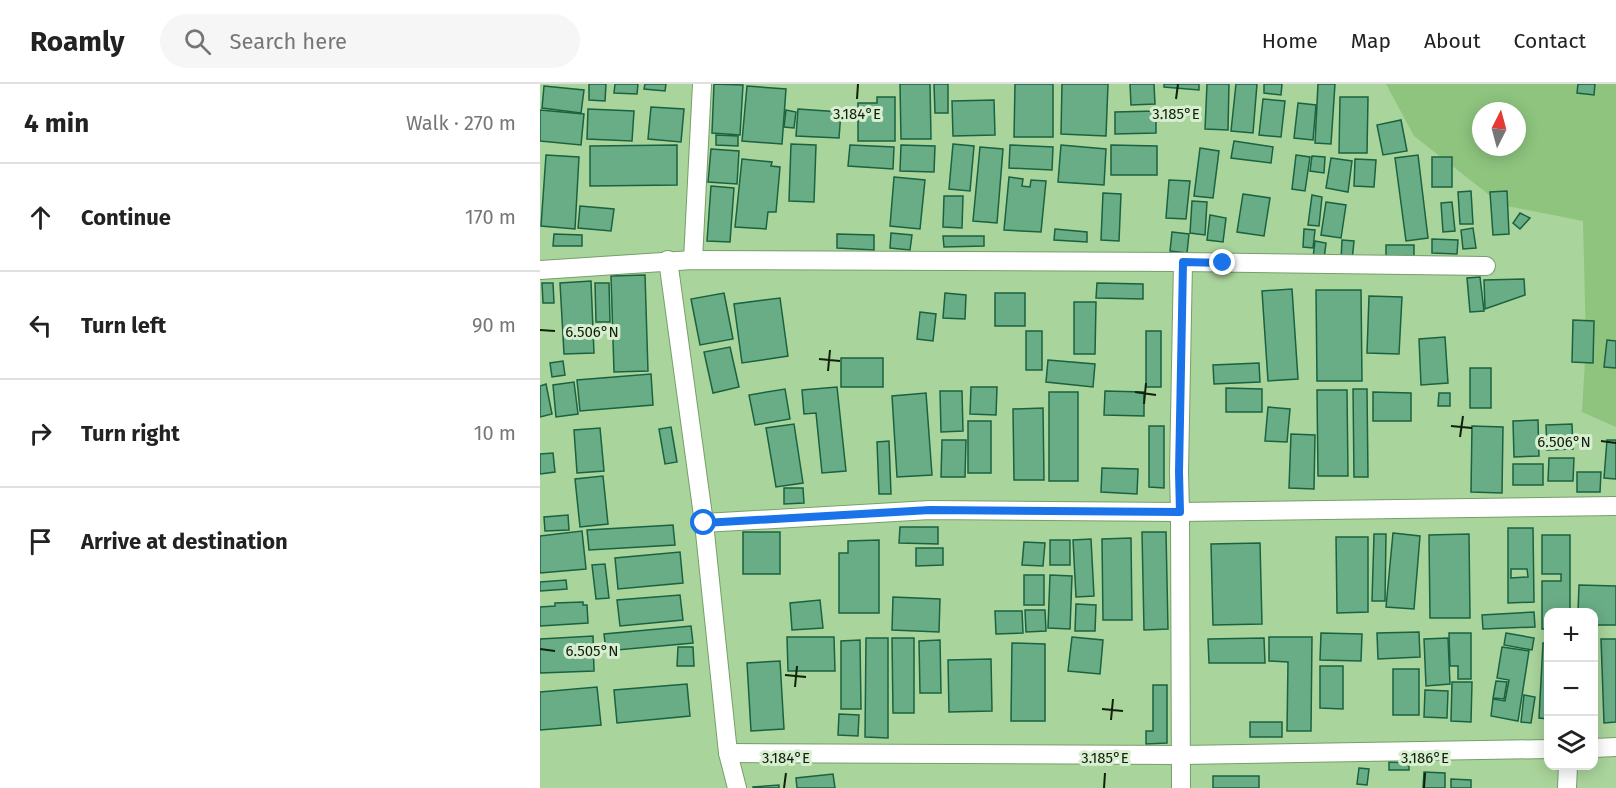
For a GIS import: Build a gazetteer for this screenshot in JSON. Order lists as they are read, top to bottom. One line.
{"north":"top","page":{"header":"Roamly","search":"Search here","nav":["Home","Map","About","Contact"],"heading":["4 min","Walk · 270 m"],"list":[["Continue","170 m"],["Turn left","90 m"],["Turn right","10 m"],"Arrive at destination"],"map_buttons":["+","−"]},"coordinates":["3.184°E","3.185°E","6.506°N","6.505°N","3.186°E"]}
